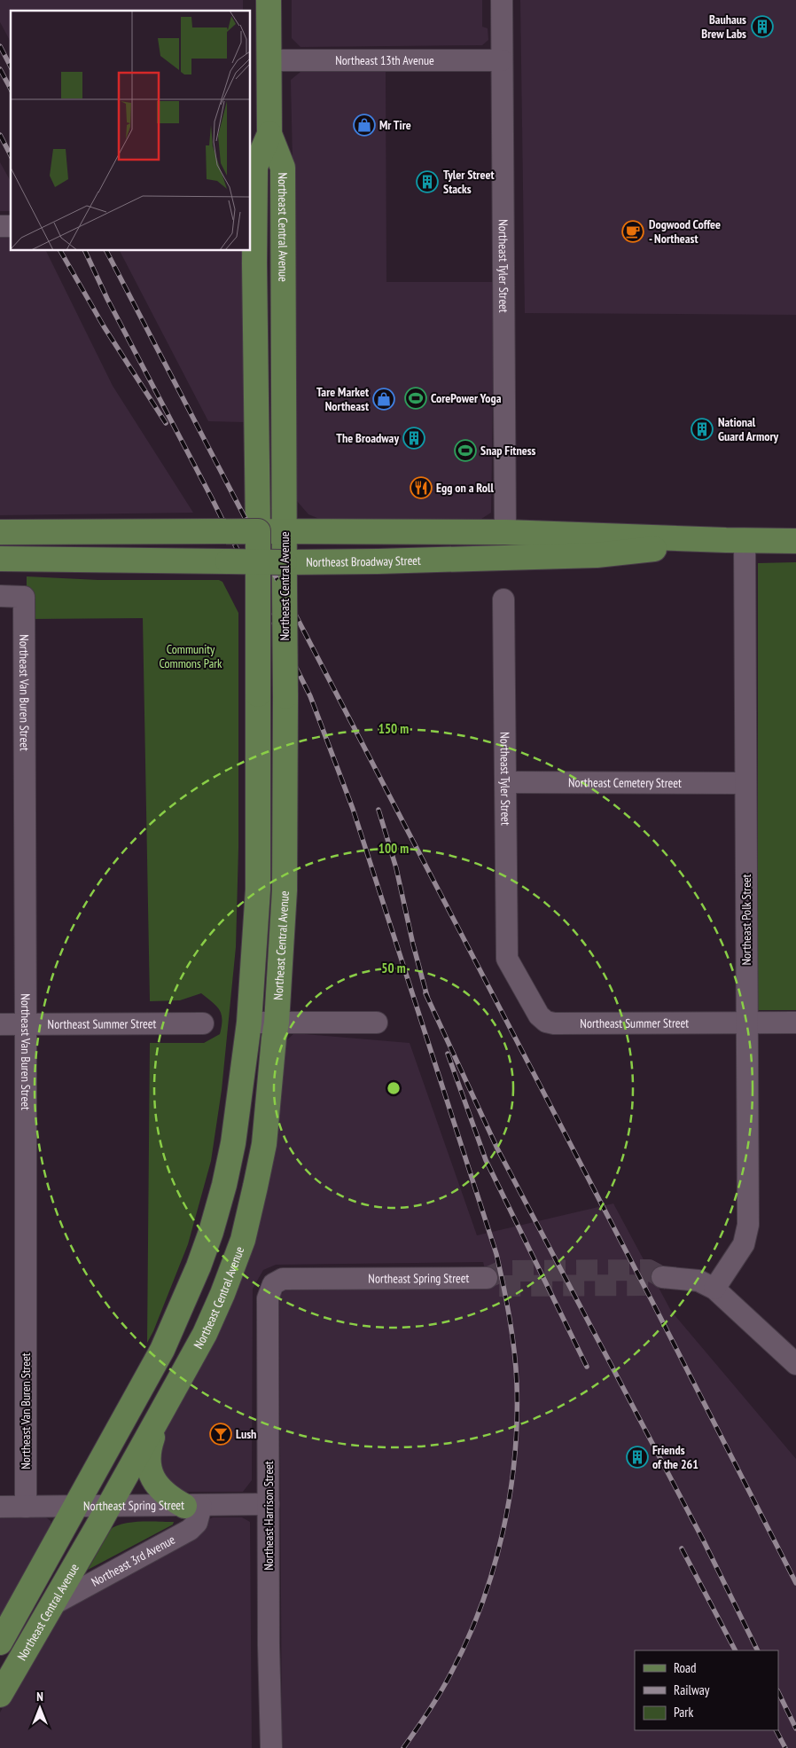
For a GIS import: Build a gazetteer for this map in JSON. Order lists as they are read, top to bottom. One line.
{"streets":{"main road":["Northeast Central Avenue","Northeast Broadway Street"],"street":["Northeast 13th Avenue","Northeast Tyler Street","Northeast Van Buren Street","Northeast Cemetery Street","Northeast Polk Street","Northeast Summer Street","Northeast Spring Street","Northeast Harrison Street","Northeast 3rd Avenue"]},"crossings":[["Northeast 13th Avenue","Northeast Central Avenue"],["Northeast 13th Avenue","Northeast Tyler Street"],["Northeast Central Avenue","Northeast Broadway Street"],["Northeast Central Avenue","Northeast Spring Street"],["Northeast Central Avenue","Northeast 3rd Avenue"],["Northeast Tyler Street","Northeast Broadway Street"],["Northeast Tyler Street","Northeast Cemetery Street"],["Northeast Tyler Street","Northeast Summer Street"],["Northeast Broadway Street","Northeast Polk Street"],["Northeast Van Buren Street","Northeast Summer Street"],["Northeast Van Buren Street","Northeast Spring Street"],["Northeast Cemetery Street","Northeast Polk Street"],["Northeast Polk Street","Northeast Summer Street"],["Northeast Spring Street","Northeast Harrison Street"],["Northeast Spring Street","Northeast 3rd Avenue"]],"parks":["Community Commons Park"],"places":{"building":["Bauhaus Brew Labs","Tyler Street Stacks","National Guard Armory","The Broadway","Friends of the 261"],"shop":["Mr Tire","Tare Market Northeast"],"cafe":["Dogwood Coffee - Northeast"],"sports":["CorePower Yoga","Snap Fitness"],"restaurant":["Egg on a Roll"],"bar":["Lush"]},"legend":["Road","Railway","Park"],"north":"top","rings":["150 m","100 m","50 m"]}
